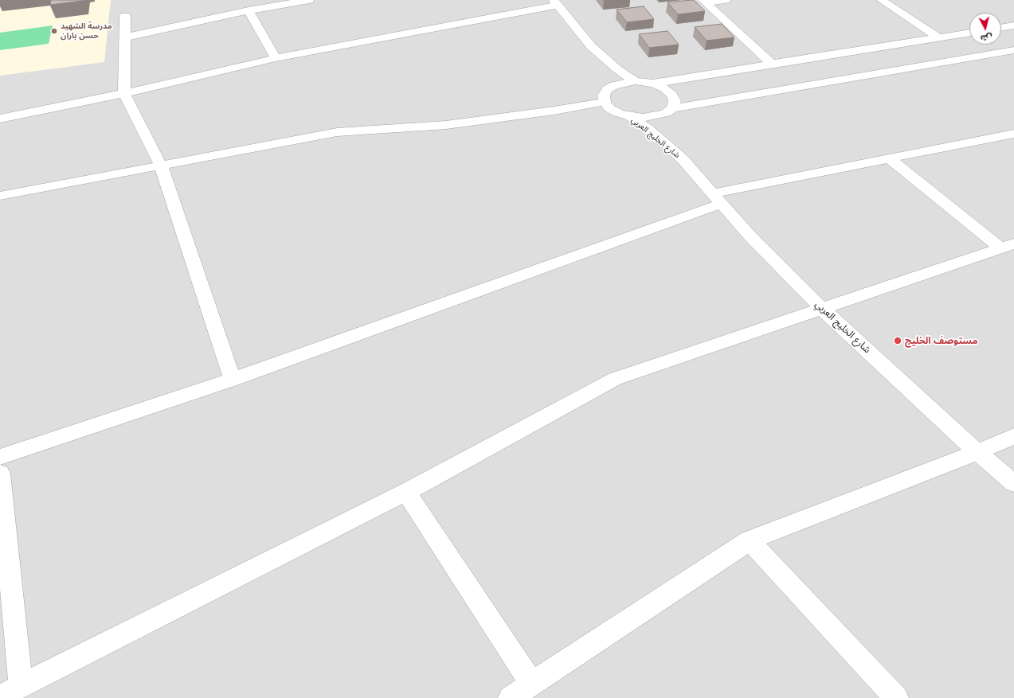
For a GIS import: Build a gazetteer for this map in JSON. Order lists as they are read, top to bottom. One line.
{"streets":{"street":["شارع الخليج العربي"]},"places":["مدرسة الشهيد حسن باران","مستوصف الخليج"],"north":"bottom"}
